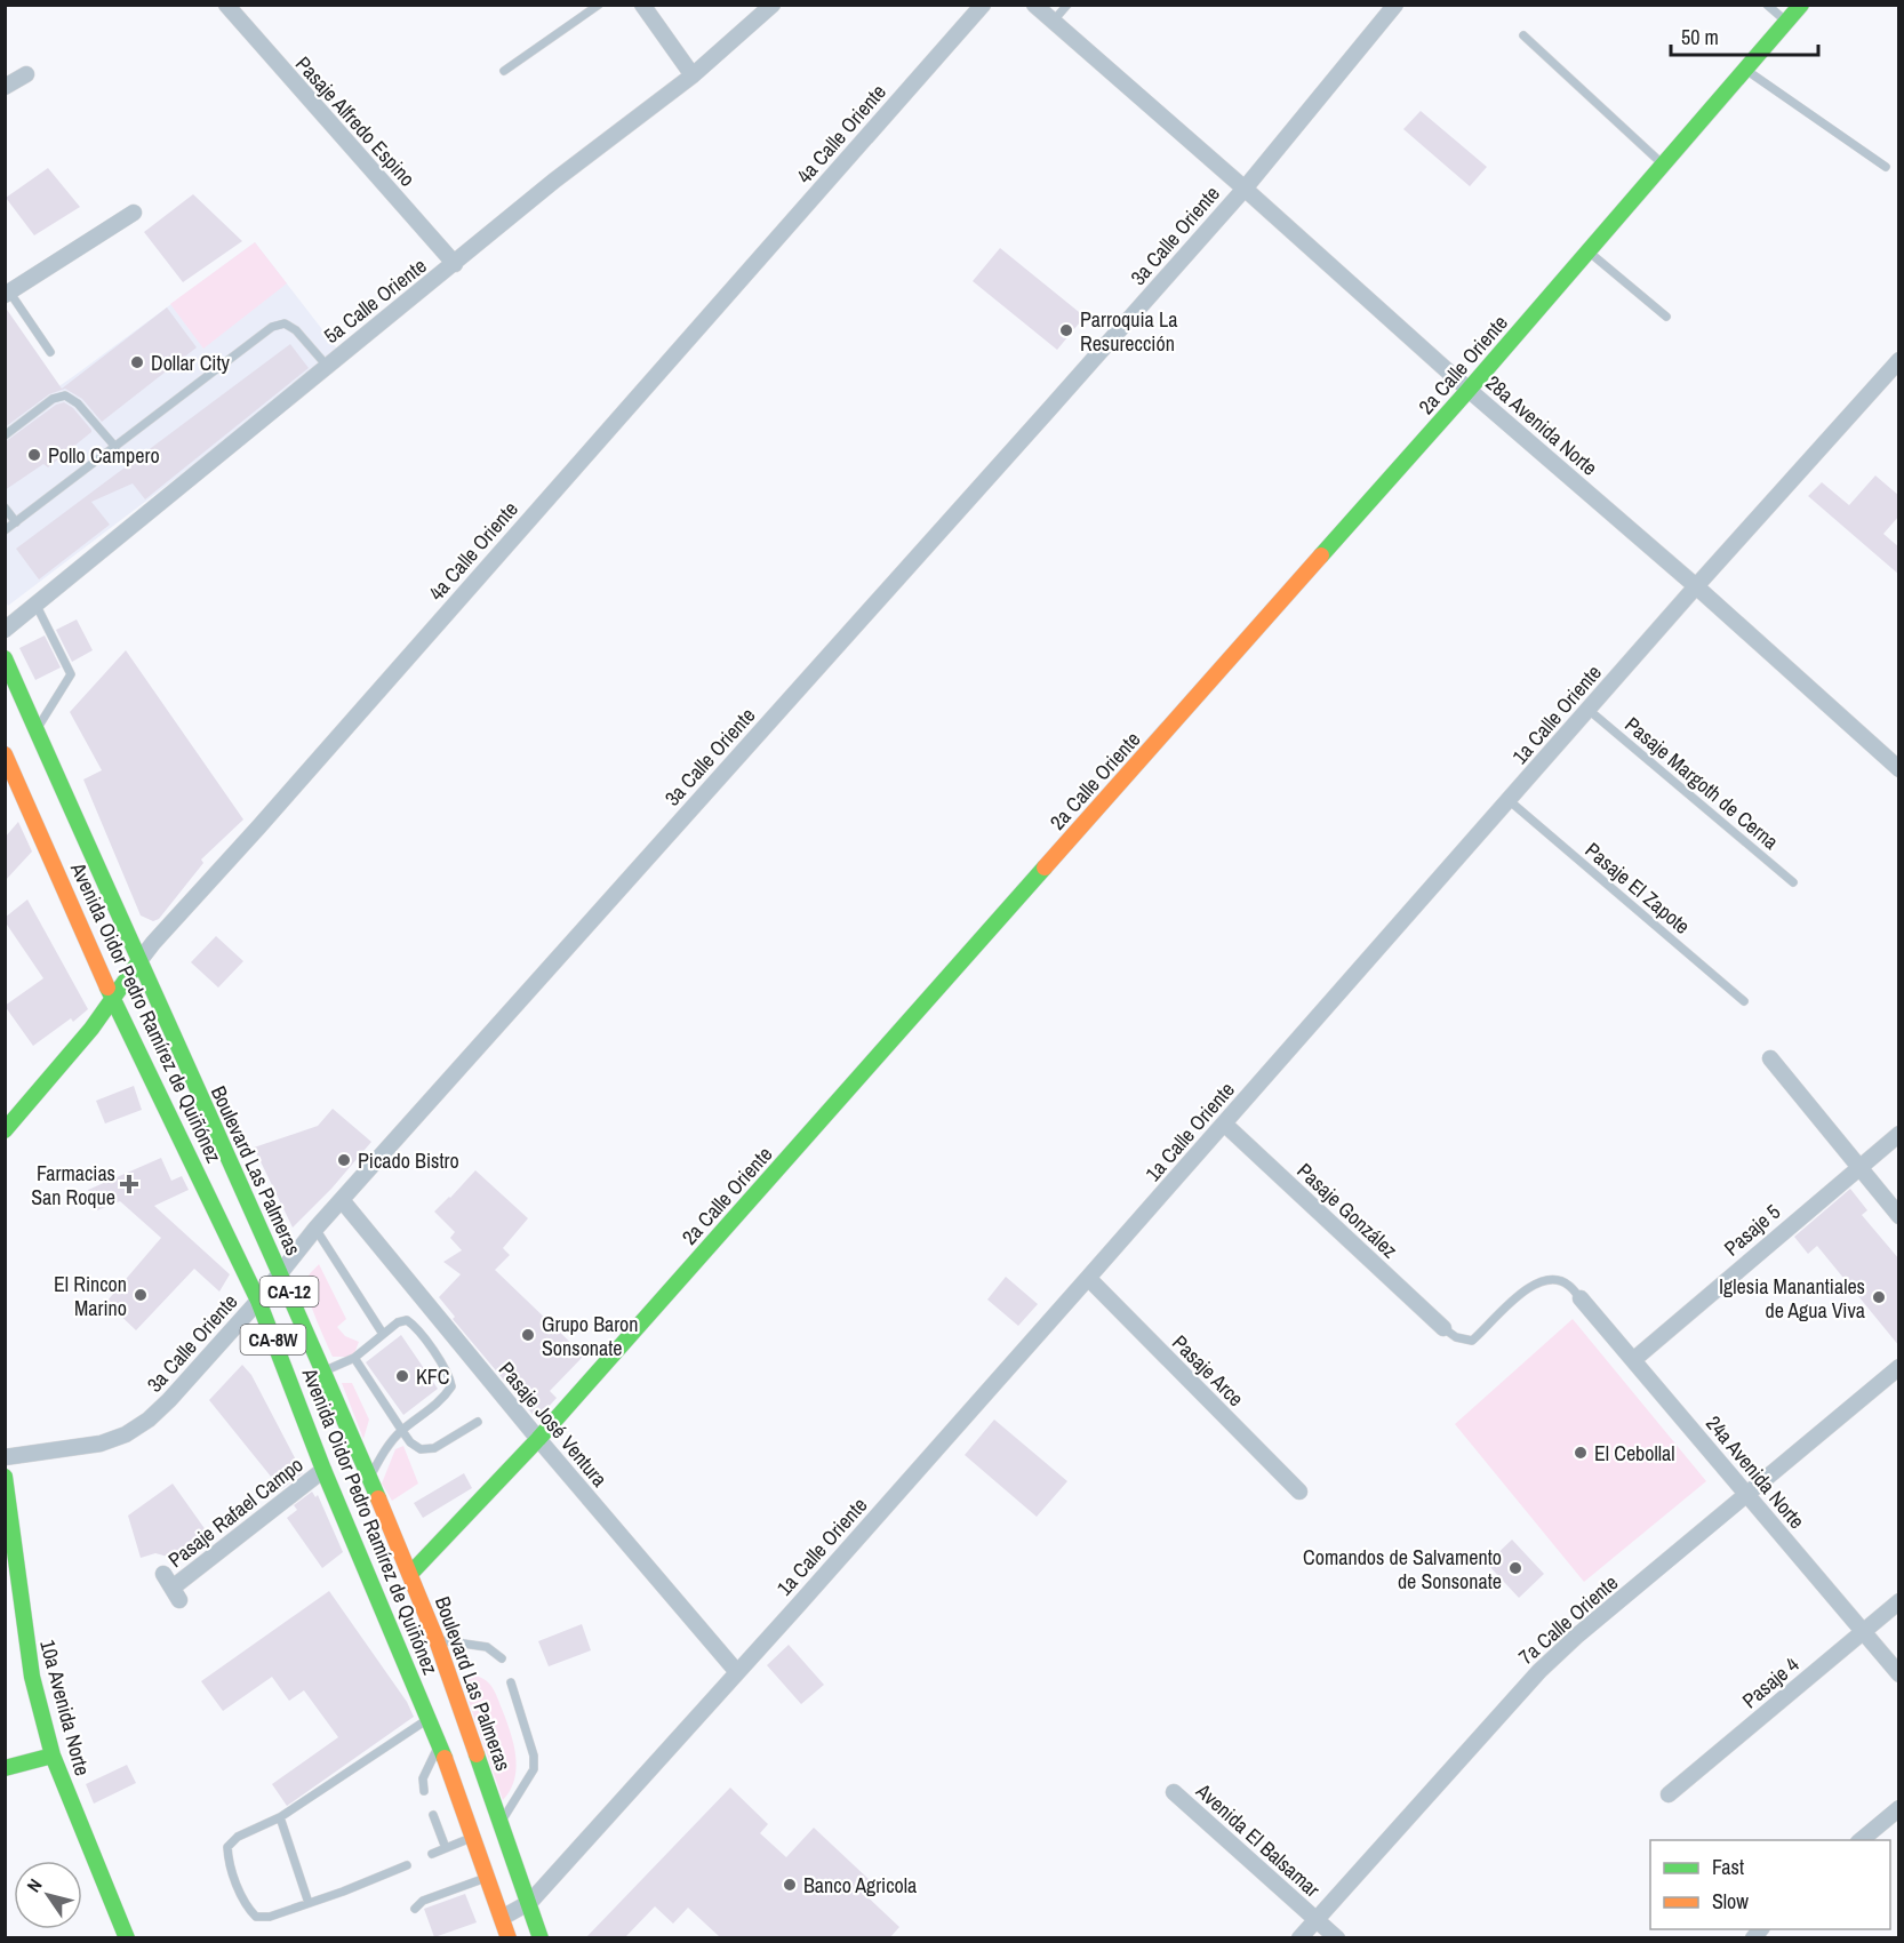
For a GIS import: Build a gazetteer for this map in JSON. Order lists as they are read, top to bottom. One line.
{"streets":{"street":["Pasaje Alfredo Espino","4a Calle Oriente","3a Calle Oriente","5a Calle Oriente","2a Calle Oriente","28a Avenida Norte","1a Calle Oriente","Avenida Oidor Pedro Ramírez de Quiñónez","Boulevard Las Palmeras","Pasaje González","Pasaje 5","CA-12","CA-8W","Pasaje Arce","Pasaje José Ventura","24a Avenida Norte","Pasaje Rafael Campo","7a Calle Oriente","Pasaje 4","10a Avenida Norte","Avenida El Balsamar"],"lane":["Pasaje Margoth de Cerna","Pasaje El Zapote"]},"crossings":[["Pasaje Alfredo Espino","5a Calle Oriente"],["4a Calle Oriente","Avenida Oidor Pedro Ramírez de Quiñónez"],["4a Calle Oriente","Boulevard Las Palmeras"],["3a Calle Oriente","28a Avenida Norte"],["3a Calle Oriente","Avenida Oidor Pedro Ramírez de Quiñónez"],["3a Calle Oriente","Boulevard Las Palmeras"],["3a Calle Oriente","Pasaje José Ventura"],["2a Calle Oriente","28a Avenida Norte"],["2a Calle Oriente","Boulevard Las Palmeras"],["2a Calle Oriente","Pasaje José Ventura"],["28a Avenida Norte","1a Calle Oriente"],["1a Calle Oriente","Pasaje Margoth de Cerna"],["1a Calle Oriente","Pasaje El Zapote"],["1a Calle Oriente","Avenida Oidor Pedro Ramírez de Quiñónez"],["1a Calle Oriente","Boulevard Las Palmeras"],["1a Calle Oriente","Pasaje González"],["1a Calle Oriente","Pasaje Arce"],["1a Calle Oriente","Pasaje José Ventura"],["Avenida Oidor Pedro Ramírez de Quiñónez","Pasaje Rafael Campo"],["Pasaje 5","24a Avenida Norte"],["24a Avenida Norte","7a Calle Oriente"],["24a Avenida Norte","Pasaje 4"],["7a Calle Oriente","Avenida El Balsamar"]],"places":{"other":["Parroquia La Resurección","Dollar City","Pollo Campero","Picado Bistro","El Rincon Marino","Iglesia Manantiales de Agua Viva","Grupo Baron Sonsonate","KFC","El Cebollal","Comandos de Salvamento de Sonsonate","Banco Agricola"],"health":["Farmacias San Roque"]},"legend":["Fast","Slow"],"scale_bar":"50 m","north":"top left"}
